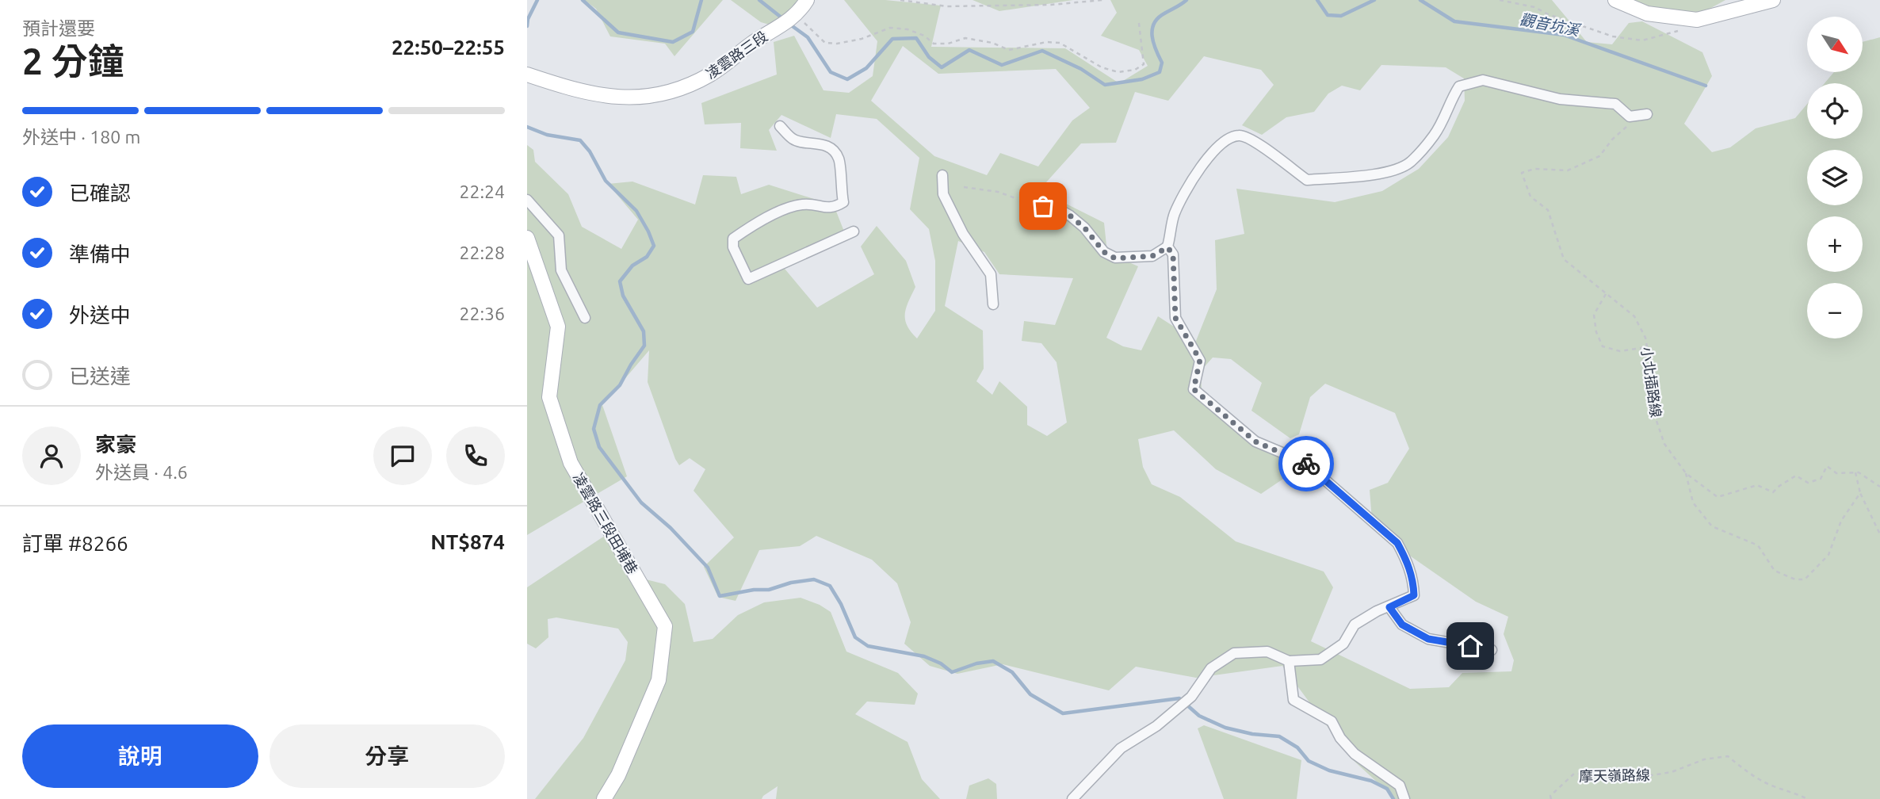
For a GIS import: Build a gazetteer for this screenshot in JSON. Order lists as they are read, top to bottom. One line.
{"streets":{"street":["凌雲路三段","凌雲路三段田埔巷"],"path":["小北插路線","摩天嶺路線"]},"water":["觀音坑溪"],"north":"bottom right","page":{"heading":["2 分鐘","預計還要","22:50–22:55"],"panel":["家豪","外送員 · 4.6","訂單 #8266","NT$874"],"map_buttons":["+","−"],"bar":"外送中 · 180 m","list":[["已確認","22:24"],["準備中","22:28"],["外送中","22:36"],"已送達"],"buttons":["說明","分享"]}}
